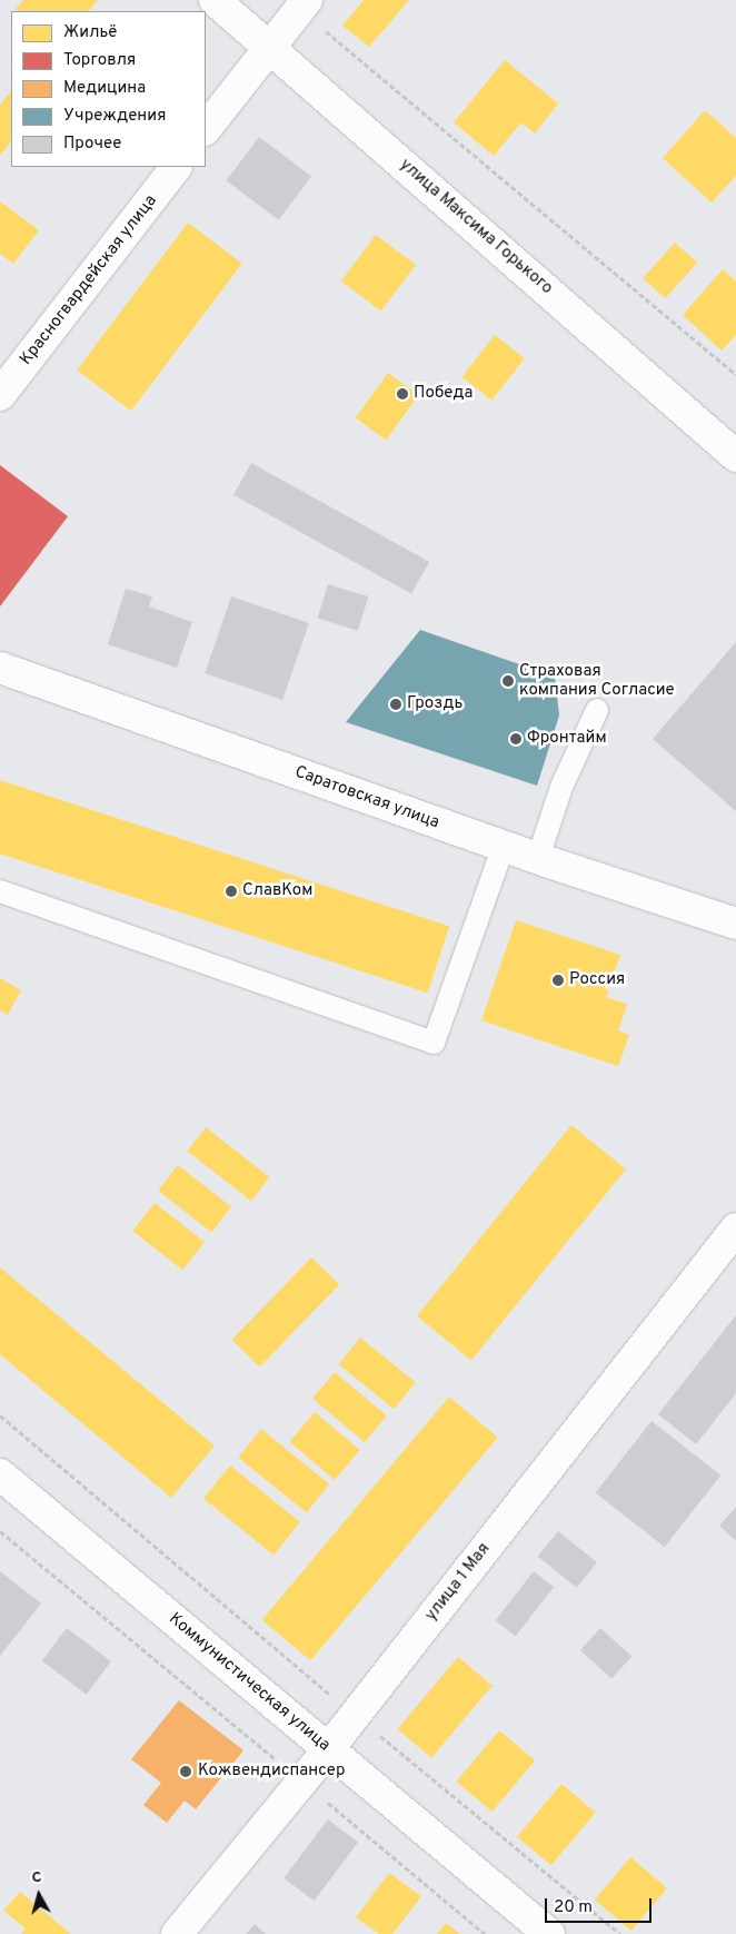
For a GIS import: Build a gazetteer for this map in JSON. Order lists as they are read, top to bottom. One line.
{"streets":{"street":["улица Максима Горького","Красногвардейская улица","Саратовская улица","улица 1 Мая","Коммунистическая улица"]},"crossings":[["улица 1 Мая","Коммунистическая улица"]],"places":["Победа","Страховая компания Согласие","Гроздь","Фронтайм","СлавКом","Россия","Кожвендиспансер"],"legend":["Жильё","Торговля","Медицина","Учреждения","Прочее"],"scale_bar":"20 m","north":"top"}
